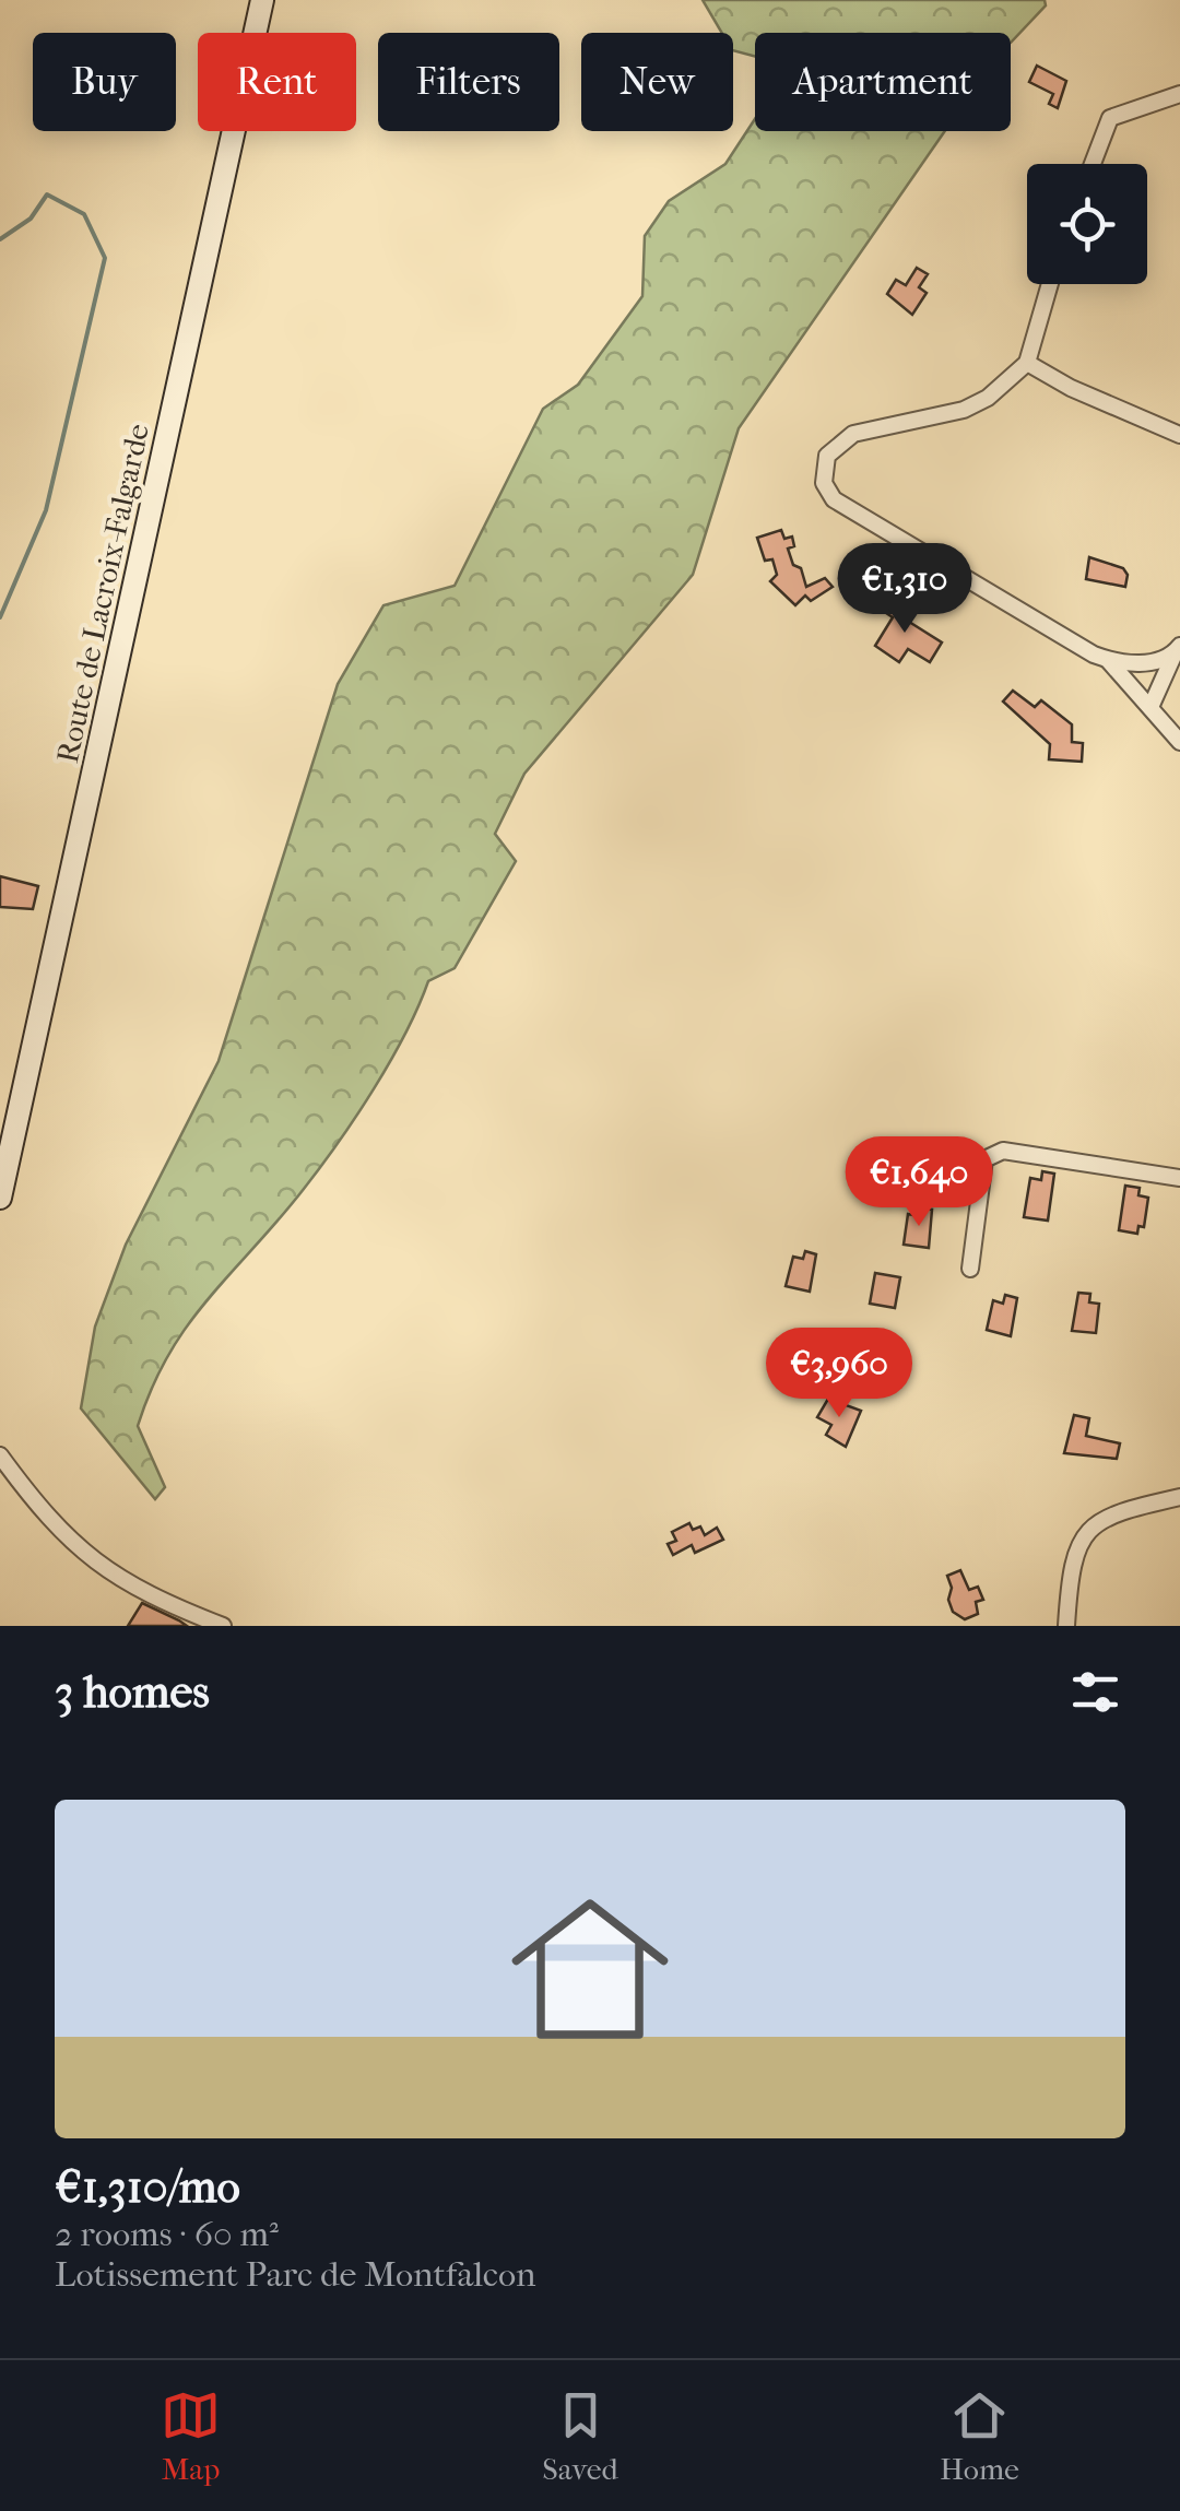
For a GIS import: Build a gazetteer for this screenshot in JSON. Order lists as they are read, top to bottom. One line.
{"streets":{"main road":["Route de Lacroix-Falgarde"]},"page":{"chip":["Buy","Rent","Filters","New","Apartment"],"price":["€1,310","€1,640","€3,960"],"heading":"3 homes","list":[{"name":"€1,310/mo","note":"2 rooms · 60 m² · Lotissement Parc de Montfalcon"}],"tabs":["Map","Saved","Home"]}}
